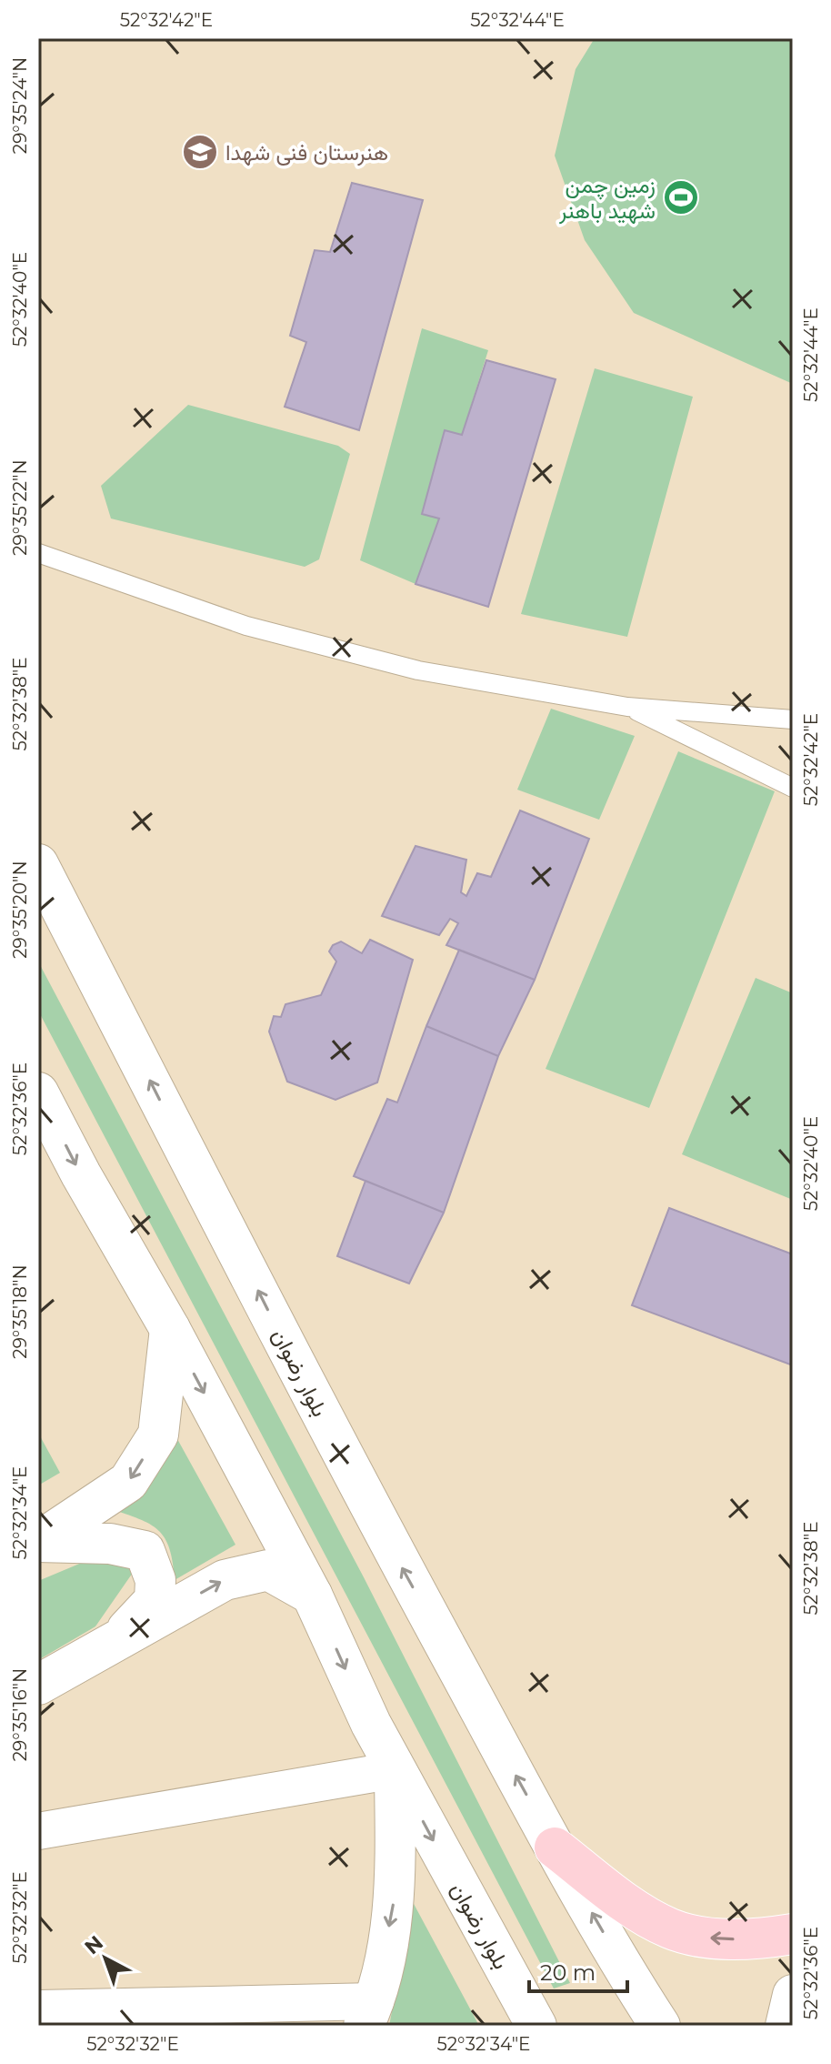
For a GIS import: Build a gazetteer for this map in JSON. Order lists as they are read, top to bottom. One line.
{"streets":{"main road":["بلوار رضوان"]},"places":{"school or university":["هنرستان فنی شهدا"],"sports":["زمین چمن شهید باهنر"]},"scale_bar":"20 m","north":"top left","coordinates":["52°32'42\"E","52°32'44\"E","29°35'24\"N","52°32'40\"E","29°35'22\"N","52°32'38\"E","29°35'20\"N","52°32'36\"E","29°35'18\"N","52°32'34\"E","29°35'16\"N","52°32'32\"E"]}
